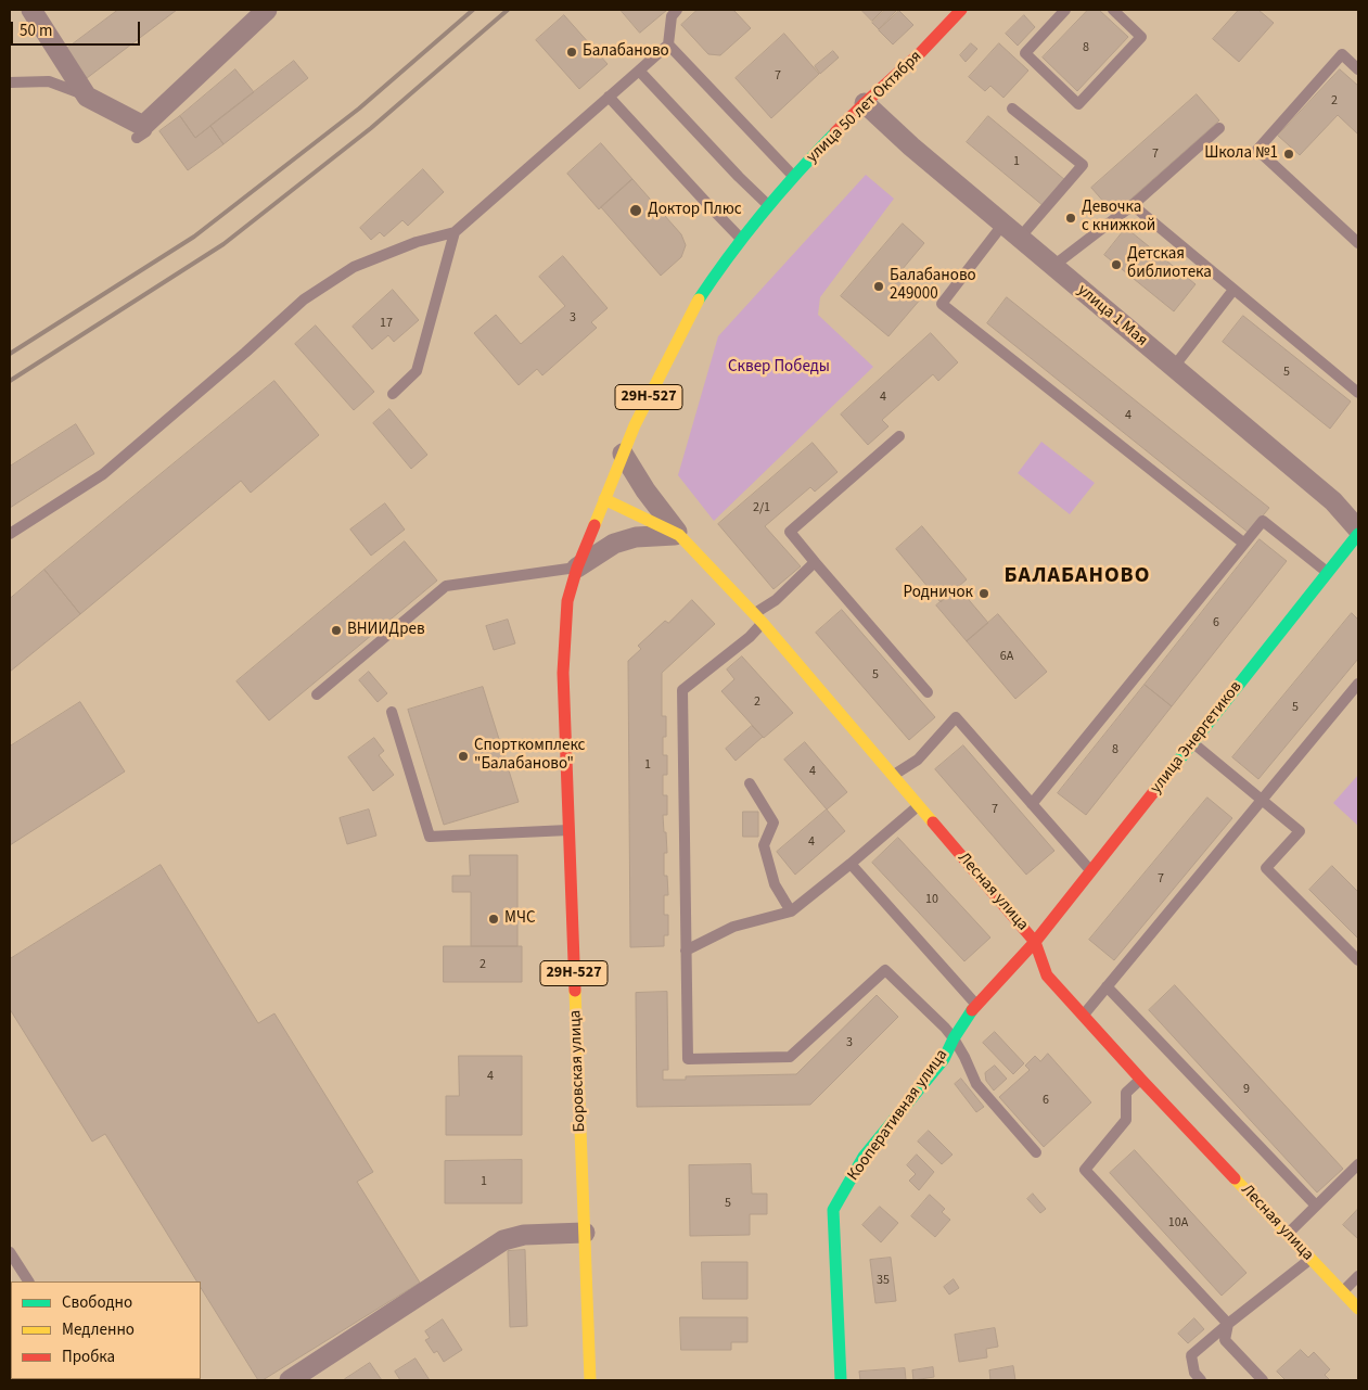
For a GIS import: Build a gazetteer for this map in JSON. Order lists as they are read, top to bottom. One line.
{"streets":{"street":["улица 50 лет Октября","улица 1 Мая","29Н-527","улица Энергетиков","Лесная улица","Боровская улица","Кооперативная улица"]},"crossings":[["улица 50 лет Октября","улица 1 Мая"],["улица 50 лет Октября","29Н-527"],["29Н-527","Лесная улица"],["29Н-527","Боровская улица"],["улица Энергетиков","Лесная улица"],["улица Энергетиков","Кооперативная улица"],["Лесная улица","Кооперативная улица"]],"districts":["БАЛАБАНОВО"],"parks":["Сквер Победы"],"places":["Балабаново","Школа №1","Доктор Плюс","Девочка с книжкой","Детская библиотека","Балабаново 249000","Родничок","ВНИИДрев","Спорткомплекс \"Балабаново\"","МЧС"],"house_numbers":["8","7","2","7","1","3","17","5","4","4","2/1","6","6А","5","2","5","8","1","4","7","4","7","10","2","3","4","9","6","1","5","10А","35"],"legend":["Свободно","Медленно","Пробка"],"scale_bar":"50 m"}
